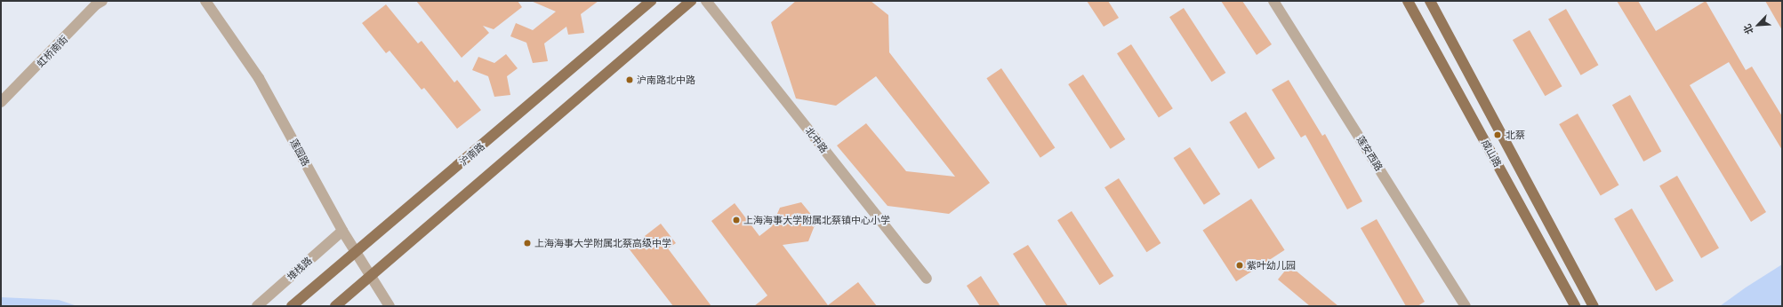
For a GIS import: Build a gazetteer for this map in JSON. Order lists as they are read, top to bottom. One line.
{"streets":{"main road":["成山路","沪南路"],"street":["虹桥南街","北中路","莲园路","莲安西路","堆栈路"]},"crossings":[["莲园路","沪南路"],["莲园路","堆栈路"]],"places":["沪南路北中路","北蔡","上海海事大学附属北蔡镇中心小学","上海海事大学附属北蔡高级中学","紫叶幼儿园"],"north":"bottom left"}
